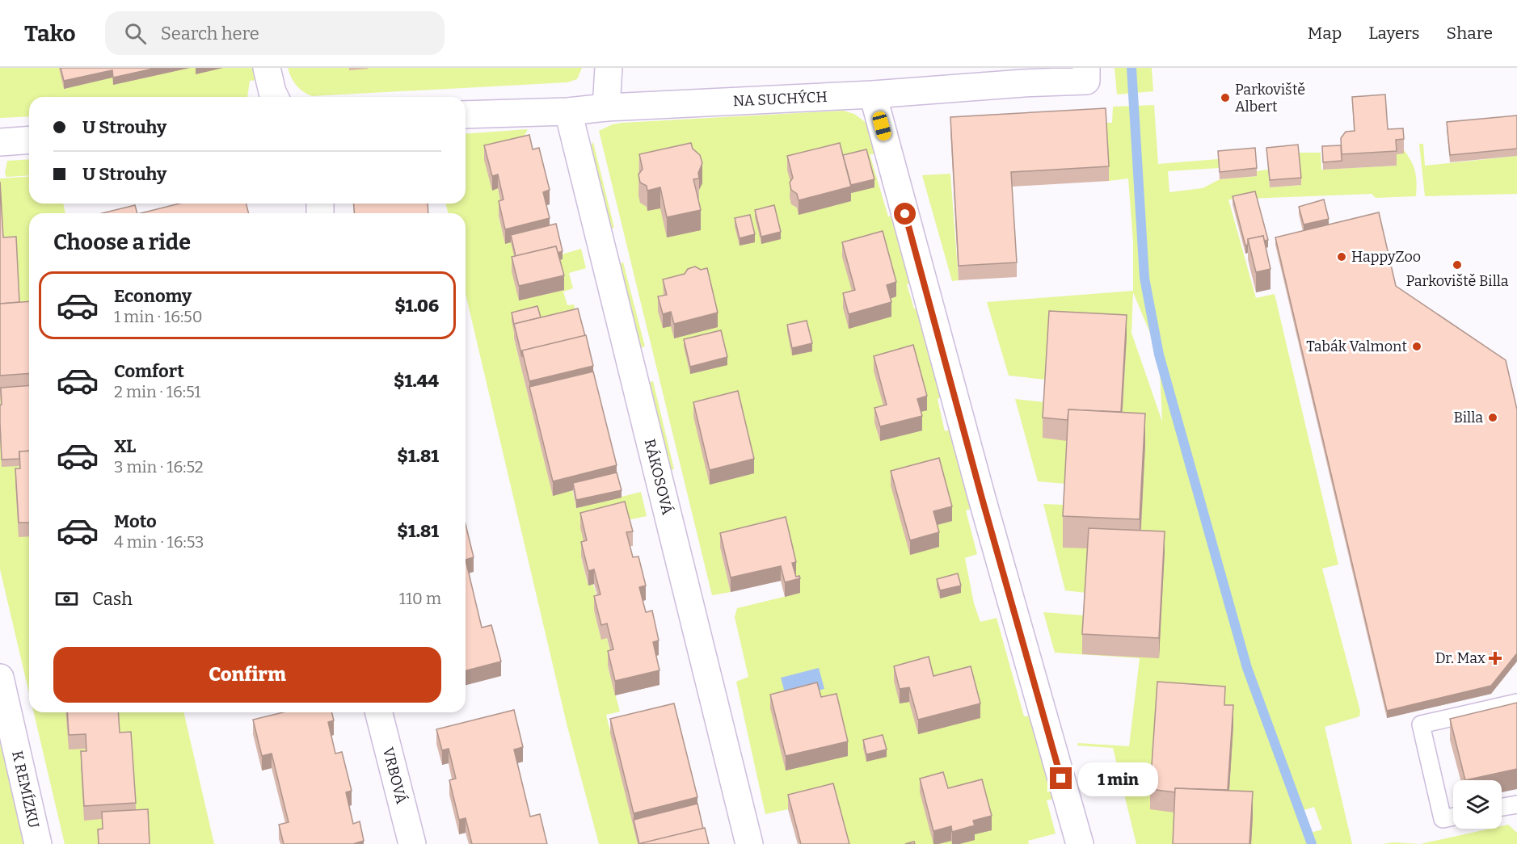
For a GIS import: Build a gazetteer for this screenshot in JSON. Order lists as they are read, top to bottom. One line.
{"streets":{"street":["NA SUCHÝCH","RÁKOSOVÁ","VRBOVÁ","K REMÍZKU"]},"crossings":[["NA SUCHÝCH","RÁKOSOVÁ"]],"places":{"other":["Parkoviště Albert","HappyZoo","Parkoviště Billa","Tabák Valmont","Billa"],"health":["Dr. Max"]},"page":{"header":"Tako","search":"Search here","nav":["Map","Layers","Share"],"banner":["U Strouhy","U Strouhy"],"heading":"Choose a ride","list":[{"name":"Economy","note":"1 min · 16:50","value":"$1.06"},{"name":"Comfort","note":"2 min · 16:51","value":"$1.44"},{"name":"XL","note":"3 min · 16:52","value":"$1.81"},{"name":"Moto","note":"4 min · 16:53","value":"$1.81"}],"pay":["Cash","110 m"],"buttons":"Confirm","bubble":"1 min"}}
